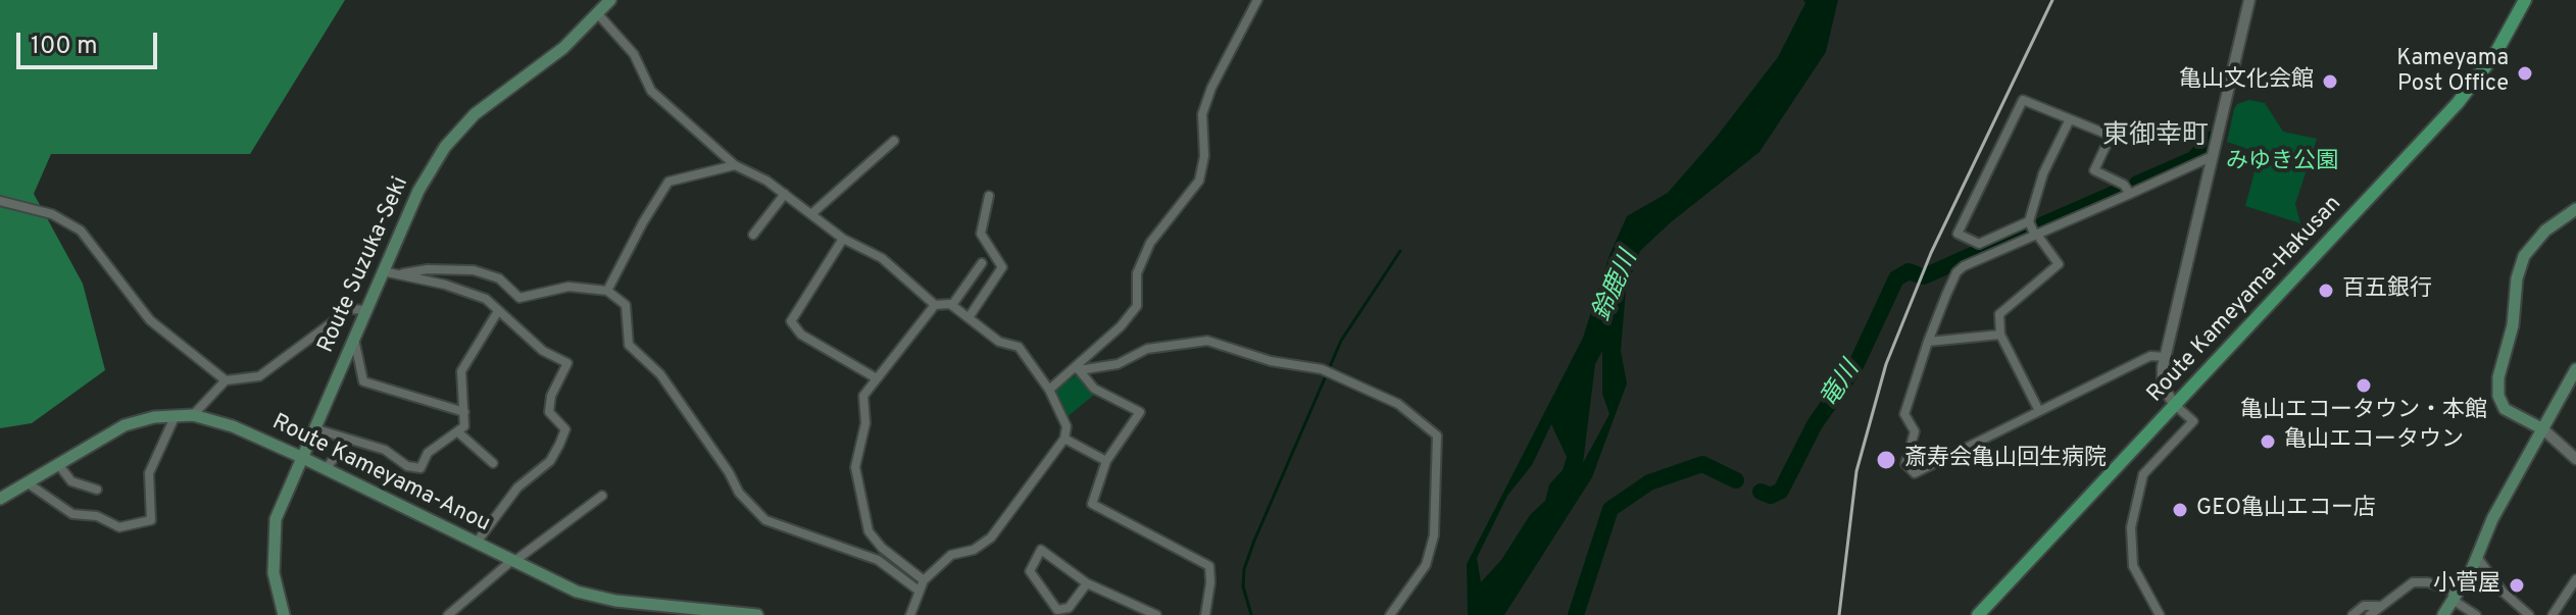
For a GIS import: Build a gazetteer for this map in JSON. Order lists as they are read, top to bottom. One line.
{"streets":{"main road":["Route Suzuka-Seki","Route Kameyama-Hakusan","Route Kameyama-Anou"]},"crossings":[["Route Suzuka-Seki","Route Kameyama-Anou"]],"districts":["東御幸町"],"water":["鈴鹿川","竜川"],"parks":["みゆき公園"],"places":["Kameyama Post Office","亀山文化会館","百五銀行","亀山エコータウン・本館","亀山エコータウン","斎寿会亀山回生病院","GEO亀山エコー店","小菅屋"],"scale_bar":"100 m"}
